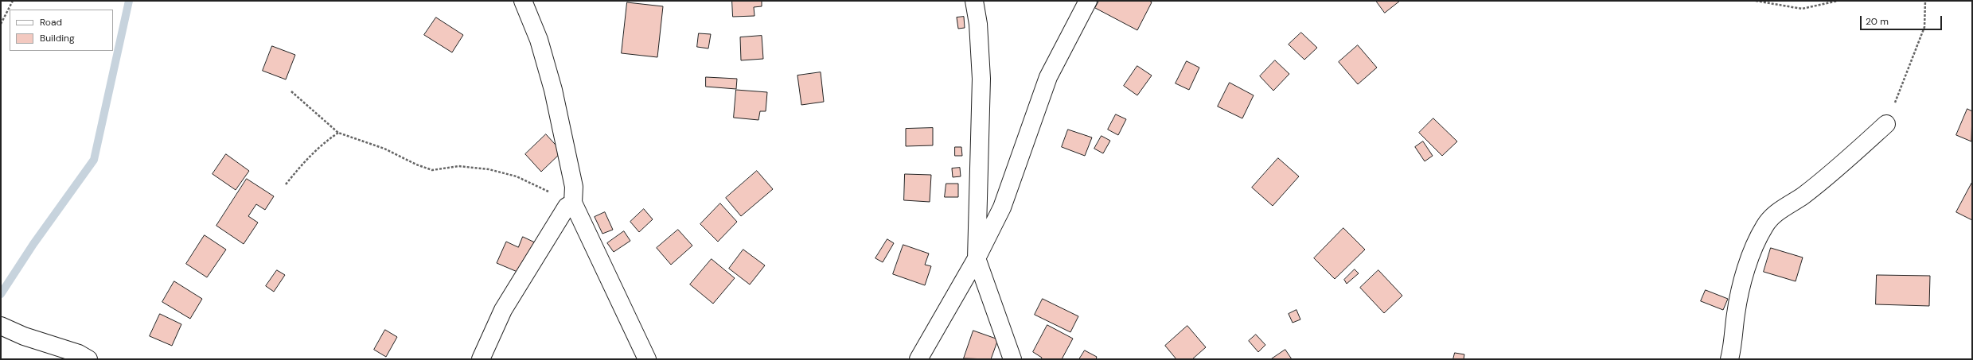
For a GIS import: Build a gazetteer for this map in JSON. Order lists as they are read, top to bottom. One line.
{"legend":["Road","Building"],"scale_bar":"20 m"}
